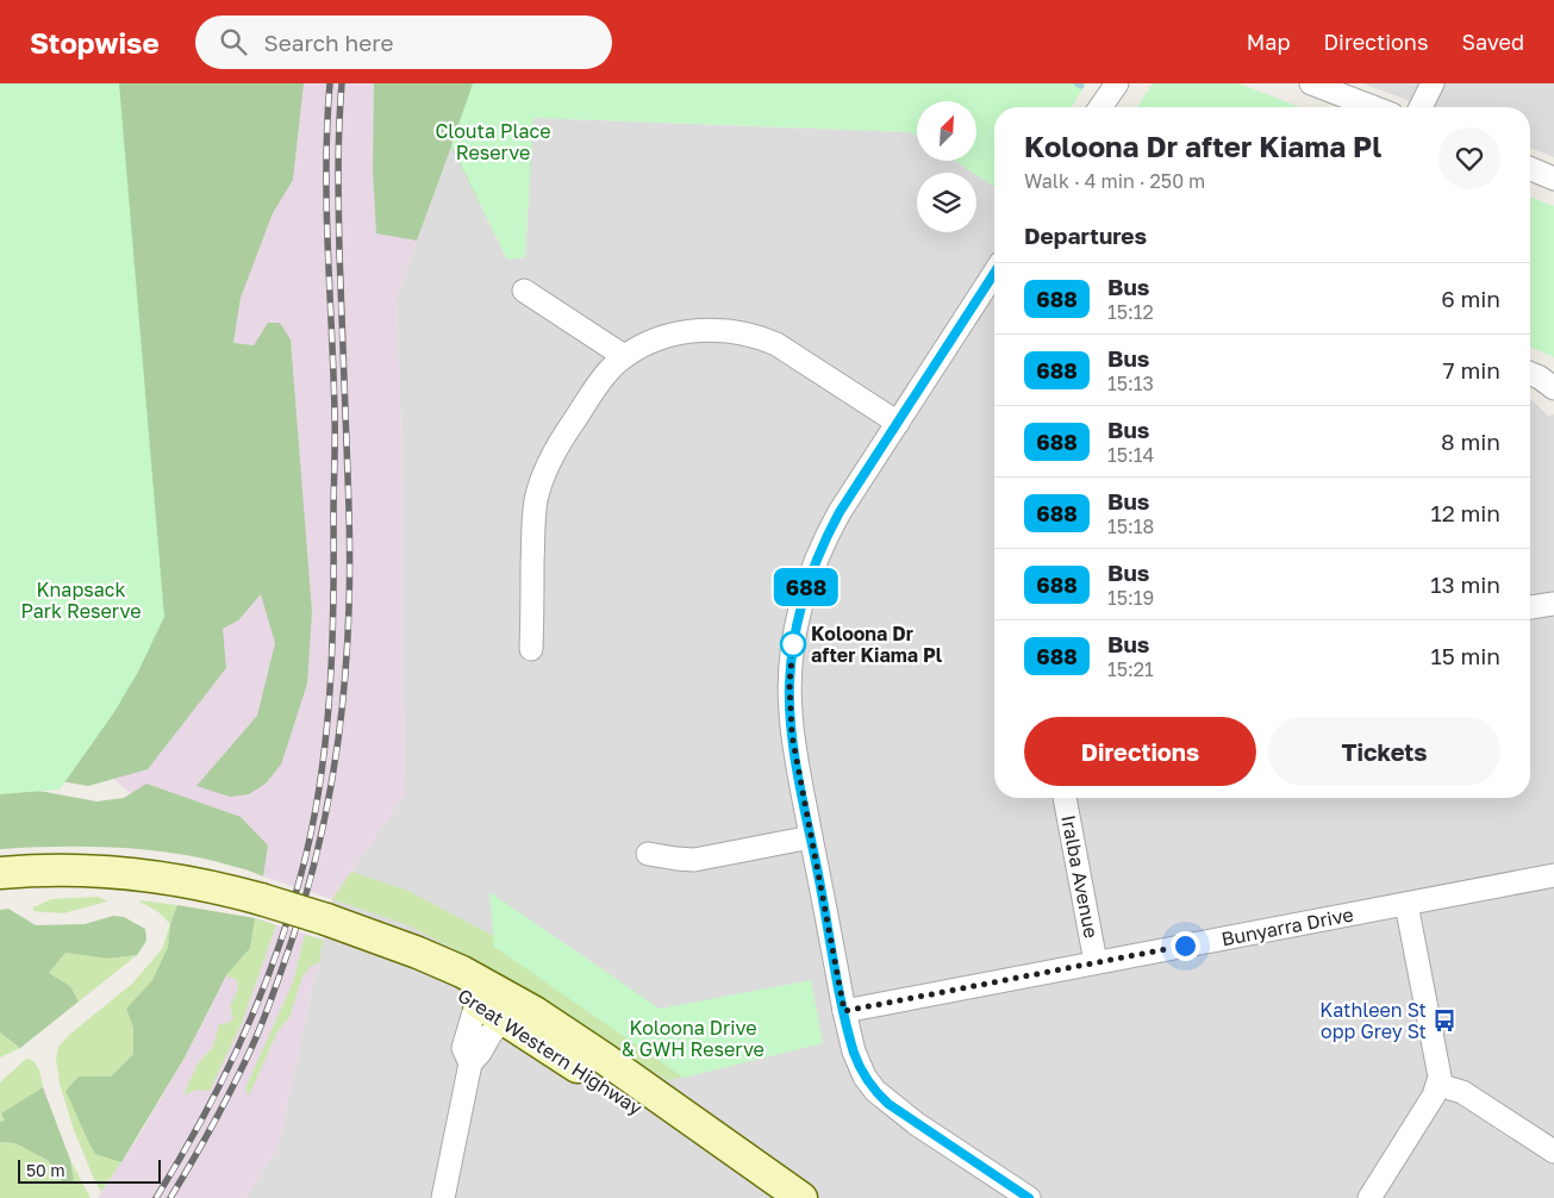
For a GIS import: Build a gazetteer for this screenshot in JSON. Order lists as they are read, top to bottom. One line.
{"streets":{"main road":["Great Western Highway"],"street":["Iralba Avenue","Bunyarra Drive"]},"crossings":[["Iralba Avenue","Bunyarra Drive"]],"parks":["Clouta Place Reserve","Knapsack Park Reserve","Koloona Drive & GWH Reserve"],"places":{"other":["Koloona Dr after Kiama Pl"],"bus stop":["Kathleen St opp Grey St"]},"lines":["bus line 688"],"scale_bar":"50 m","north":"top right","page":{"header":"Stopwise","search":"Search here","nav":["Map","Directions","Saved"],"on_map":"688","heading":[["Koloona Dr after Kiama Pl","Walk · 4 min · 250 m"],"Departures"],"list":[{"mark":"688","name":"Bus","note":"15:12","value":"6 min"},{"mark":"688","name":"Bus","note":"15:13","value":"7 min"},{"mark":"688","name":"Bus","note":"15:14","value":"8 min"},{"mark":"688","name":"Bus","note":"15:18","value":"12 min"},{"mark":"688","name":"Bus","note":"15:19","value":"13 min"},{"mark":"688","name":"Bus","note":"15:21","value":"15 min"}],"buttons":["Directions","Tickets"],"scale":"50 m"}}
